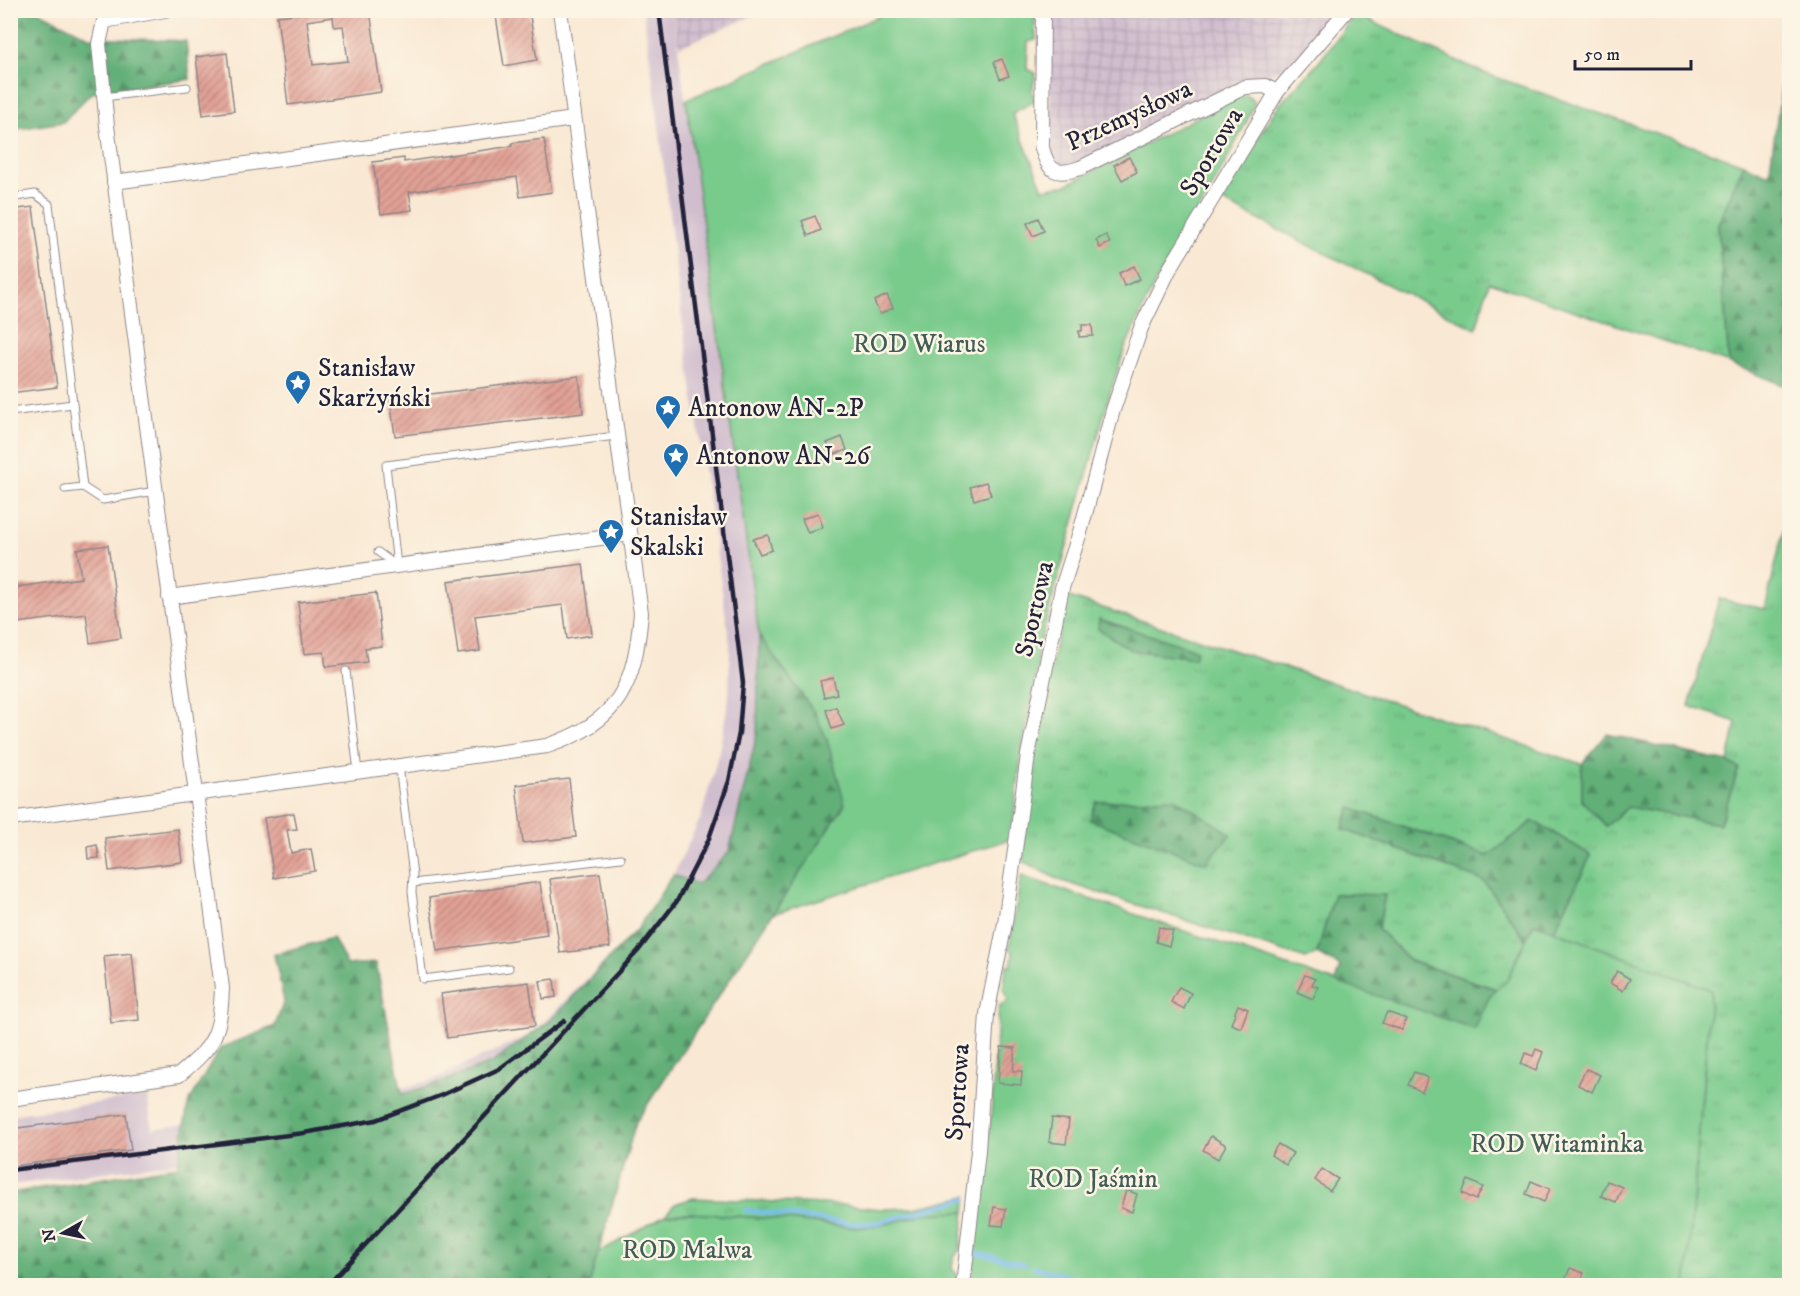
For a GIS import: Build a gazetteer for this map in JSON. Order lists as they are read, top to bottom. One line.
{"streets":{"street":["Przemysłowa","Sportowa"]},"crossings":[["Przemysłowa","Sportowa"]],"parks":["ROD Wiarus","ROD Witaminka","ROD Jaśmin","ROD Malwa"],"places":{"place":["Stanisław Skarżyński","Antonow AN-2P","Antonow AN-26","Stanisław Skalski"]},"scale_bar":"50 m","north":"left"}
